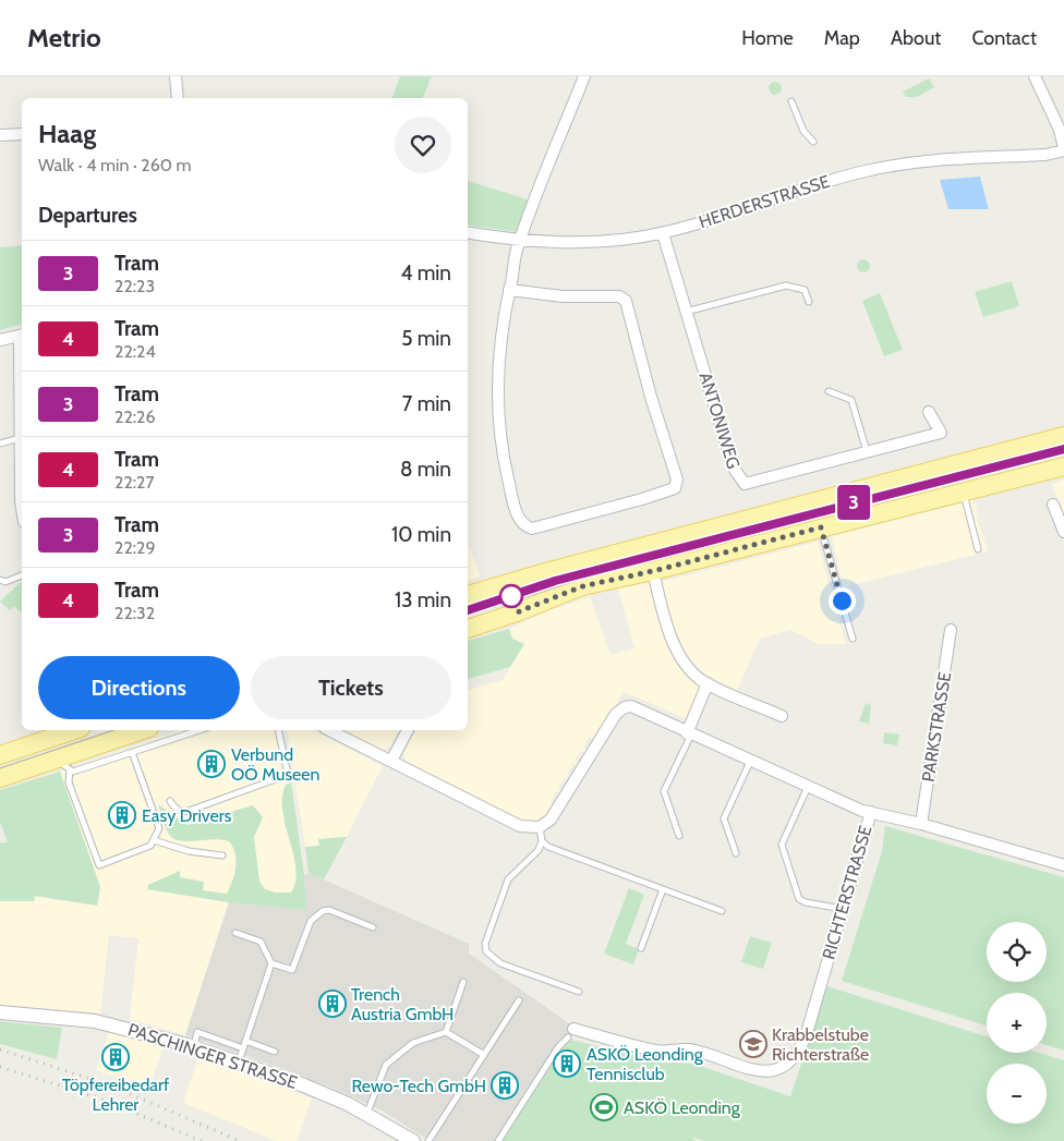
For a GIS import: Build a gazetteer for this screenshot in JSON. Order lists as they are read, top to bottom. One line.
{"streets":{"street":["HERDERSTRASSE","ANTONIWEG","PARKSTRASSE","RICHTERSTRASSE","PASCHINGER STRASSE"]},"crossings":[["HERDERSTRASSE","ANTONIWEG"]],"places":{"building":["Verbund OÖ Museen","Easy Drivers","Trench Austria GmbH","Töpfereibedarf Lehrer","ASKÖ Leonding Tennisclub","Rewo-Tech GmbH"],"school or university":["Krabbelstube Richterstraße"],"sports":["ASKÖ Leonding"]},"lines":["tram line 3"],"page":{"header":"Metrio","nav":["Home","Map","About","Contact"],"on_map":"3","heading":[["Haag","Walk · 4 min · 260 m"],"Departures"],"list":[{"mark":"3","name":"Tram","note":"22:23","value":"4 min"},{"mark":"4","name":"Tram","note":"22:24","value":"5 min"},{"mark":"3","name":"Tram","note":"22:26","value":"7 min"},{"mark":"4","name":"Tram","note":"22:27","value":"8 min"},{"mark":"3","name":"Tram","note":"22:29","value":"10 min"},{"mark":"4","name":"Tram","note":"22:32","value":"13 min"}],"buttons":["Directions","Tickets"],"map_buttons":["+","−"]}}
